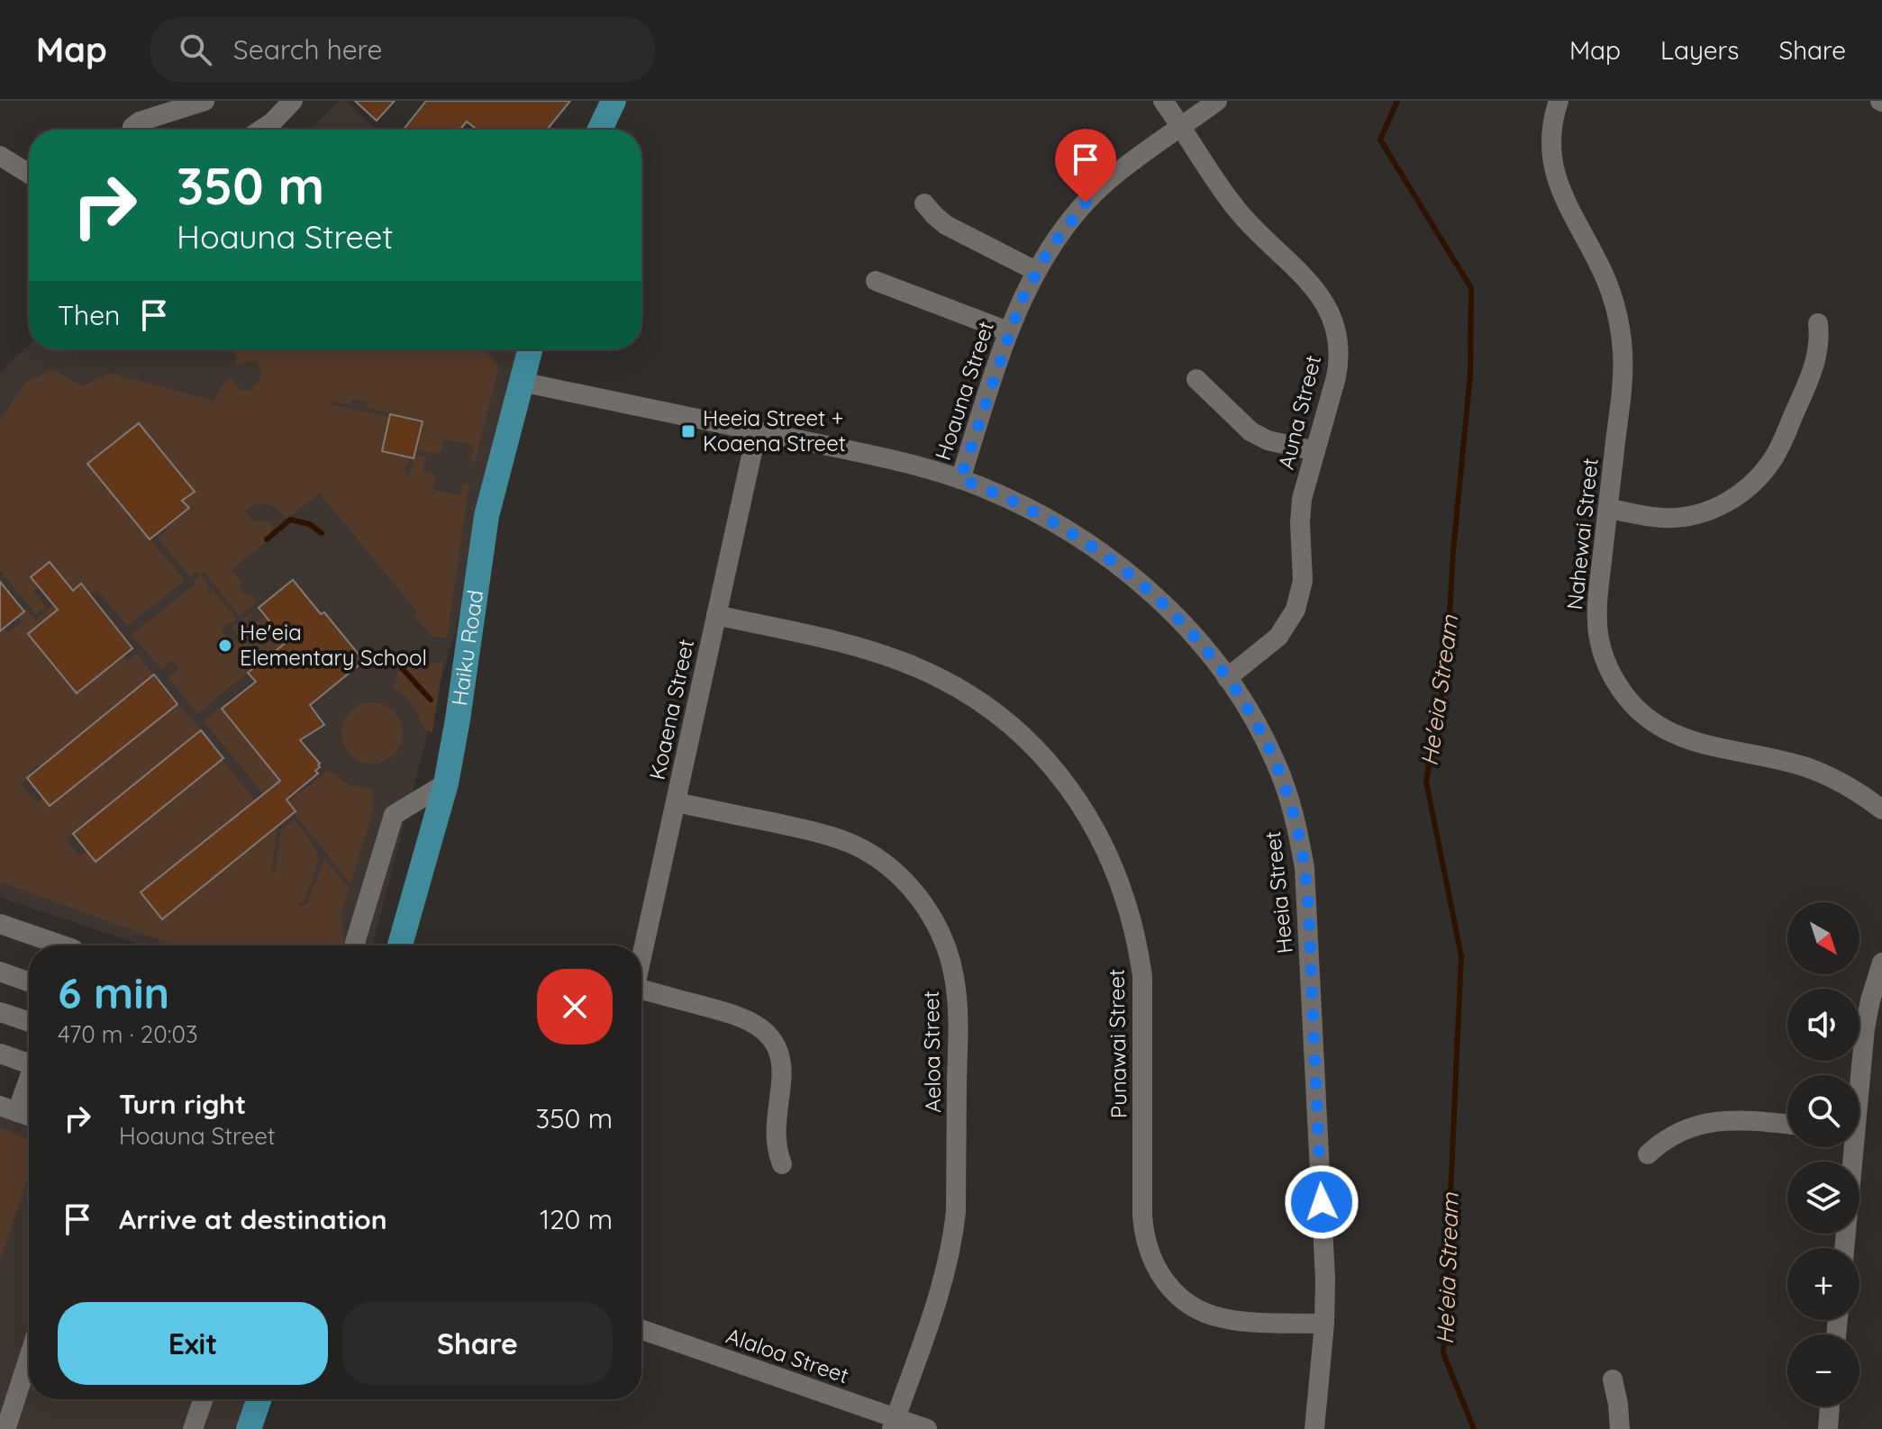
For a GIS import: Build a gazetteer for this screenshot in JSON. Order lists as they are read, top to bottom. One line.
{"streets":{"main road":["Haiku Road"],"street":["Hoauna Street","Auna Street","Nahewai Street","Koaena Street","Heeia Street","Punawai Street","Aeloa Street","Alaloa Street"]},"crossings":[["Hoauna Street","Auna Street"],["Hoauna Street","Heeia Street"],["Auna Street","Heeia Street"],["Haiku Road","Heeia Street"],["Koaena Street","Heeia Street"],["Koaena Street","Punawai Street"],["Koaena Street","Aeloa Street"],["Heeia Street","Punawai Street"],["Aeloa Street","Alaloa Street"]],"water":["He'eia Stream"],"places":{"transit":["Heeia Street + Koaena Street"],"other":["He'eia Elementary School"]},"north":"bottom right","page":{"header":"Map","search":"Search here","nav":["Map","Layers","Share"],"turn":["350 m","Hoauna Street"],"then":"Then","map_buttons":["+","−"],"heading":["6 min","470 m · 20:03"],"list":[{"name":"Turn right","note":"Hoauna Street","value":"350 m"},{"name":"Arrive at destination","value":"120 m"}],"buttons":["Exit","Share"]}}
